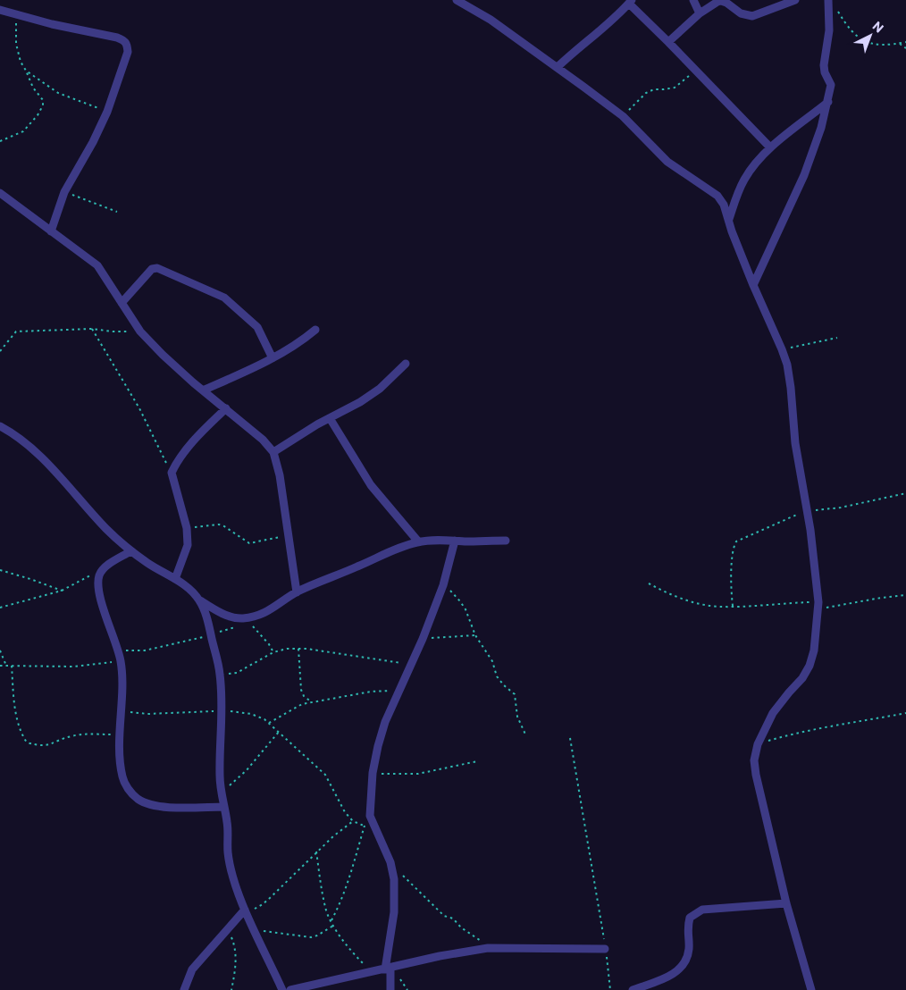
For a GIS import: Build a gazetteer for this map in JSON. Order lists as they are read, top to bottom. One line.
{"north":"top right"}
